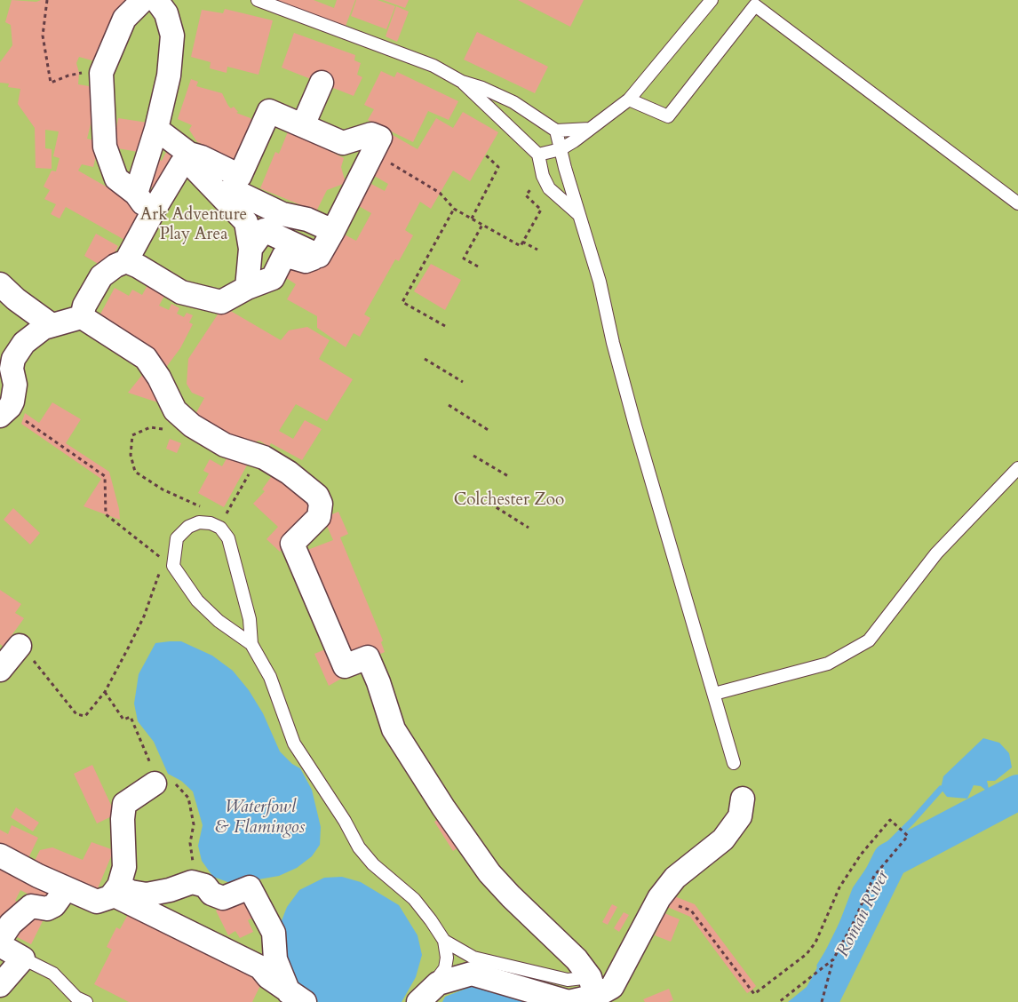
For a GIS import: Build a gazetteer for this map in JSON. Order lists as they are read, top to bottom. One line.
{"water":["Waterfowl & Flamingos","Roman River"],"parks":["Ark Adventure Play Area","Colchester Zoo"]}
